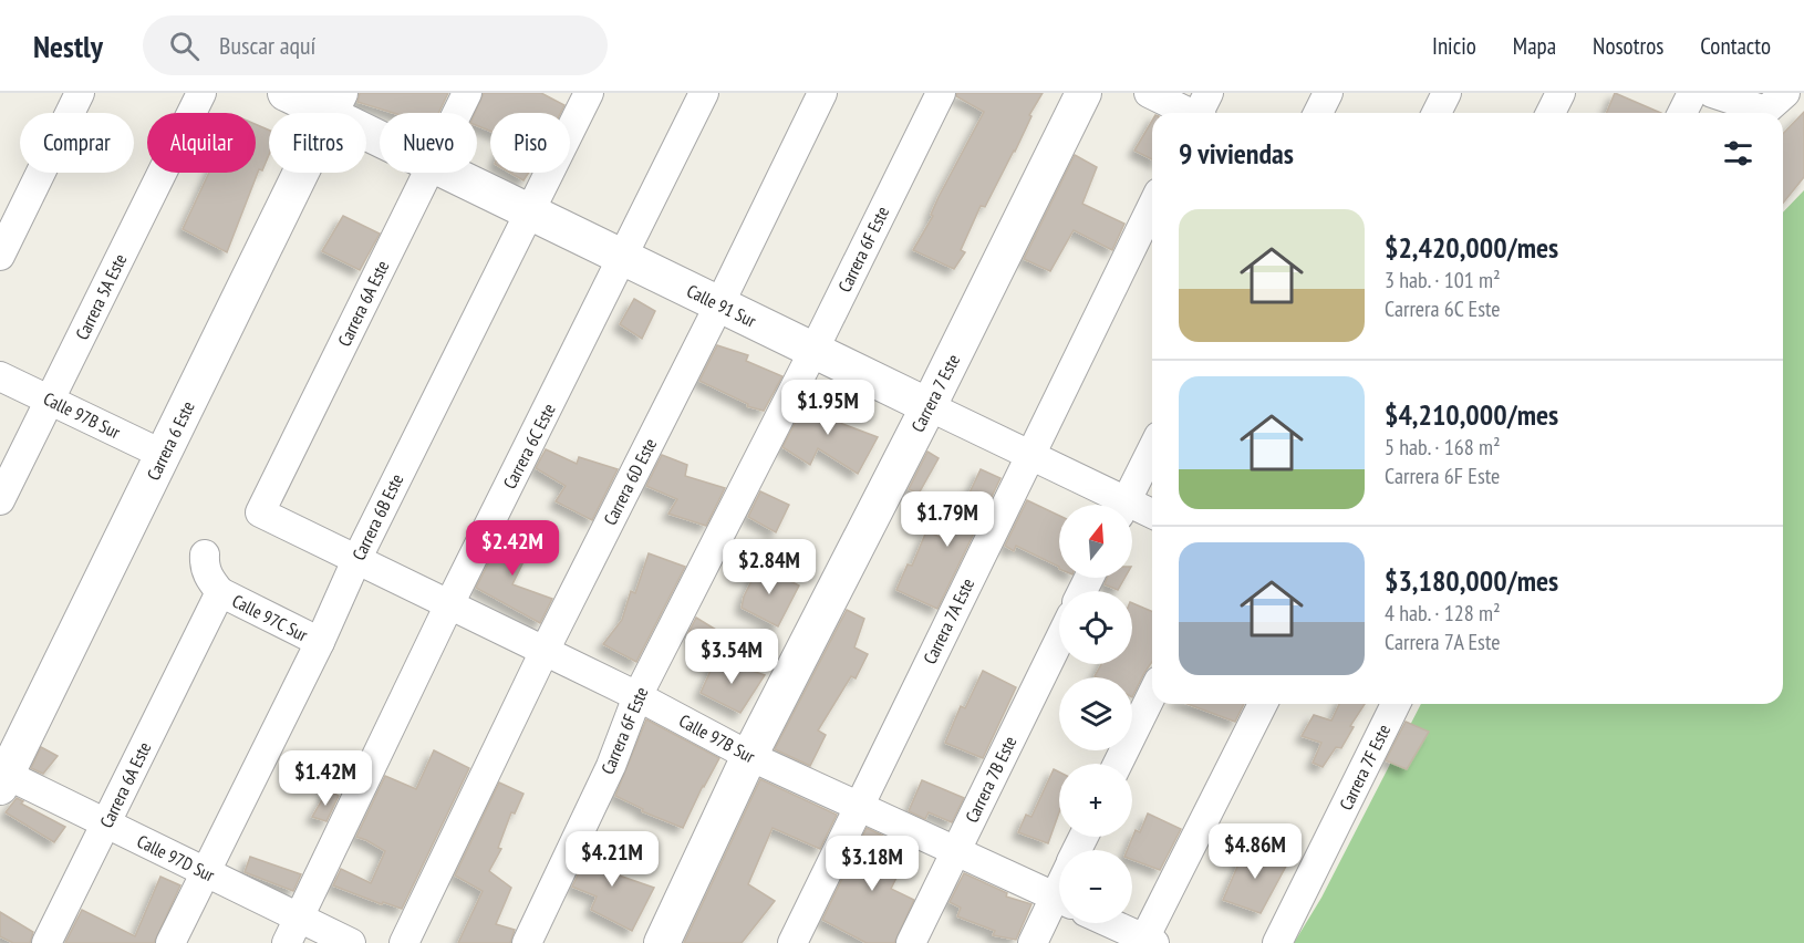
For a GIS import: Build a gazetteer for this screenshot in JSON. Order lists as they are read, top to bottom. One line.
{"streets":{"street":["Carrera 6F Este","Carrera 5A Este","Carrera 6A Este","Calle 91 Sur","Carrera 7 Este","Calle 97B Sur","Carrera 6 Este","Carrera 6C Este","Carrera 6D Este","Carrera 6B Este","Calle 97C Sur","Carrera 7A Este","Carrera 7F Este","Carrera 7B Este","Calle 97D Sur"]},"crossings":[["Carrera 6F Este","Calle 91 Sur"],["Carrera 6F Este","Calle 97B Sur"],["Carrera 5A Este","Calle 97B Sur"],["Carrera 6A Este","Calle 97B Sur"],["Carrera 6A Este","Calle 97C Sur"],["Carrera 6A Este","Calle 97D Sur"],["Calle 91 Sur","Carrera 7 Este"],["Calle 91 Sur","Carrera 6 Este"],["Calle 91 Sur","Carrera 6C Este"],["Calle 91 Sur","Carrera 6D Este"],["Calle 91 Sur","Carrera 6B Este"],["Calle 91 Sur","Carrera 7A Este"],["Carrera 7 Este","Calle 97B Sur"],["Calle 97B Sur","Carrera 6 Este"],["Calle 97B Sur","Carrera 6C Este"],["Calle 97B Sur","Carrera 6D Este"],["Calle 97B Sur","Carrera 6B Este"],["Calle 97B Sur","Carrera 7A Este"],["Calle 97B Sur","Carrera 7B Este"],["Carrera 6 Este","Calle 97D Sur"],["Carrera 6C Este","Calle 97D Sur"],["Carrera 6B Este","Calle 97C Sur"],["Carrera 6B Este","Calle 97D Sur"]],"north":"top","page":{"header":"Nestly","search":"Buscar aquí","nav":["Inicio","Mapa","Nosotros","Contacto"],"chip":["Comprar","Alquilar","Filtros","Nuevo","Piso"],"heading":"9 viviendas","list":[{"name":"$2,420,000/mes","note":"3 hab. · 101 m² · Carrera 6C Este"},{"name":"$4,210,000/mes","note":"5 hab. · 168 m² · Carrera 6F Este"},{"name":"$3,180,000/mes","note":"4 hab. · 128 m² · Carrera 7A Este"}],"price":["$1.95M","$1.79M","$2.42M","$2.84M","$3.54M","$1.42M","$4.86M","$4.21M","$3.18M"],"map_buttons":["+","−"]}}
